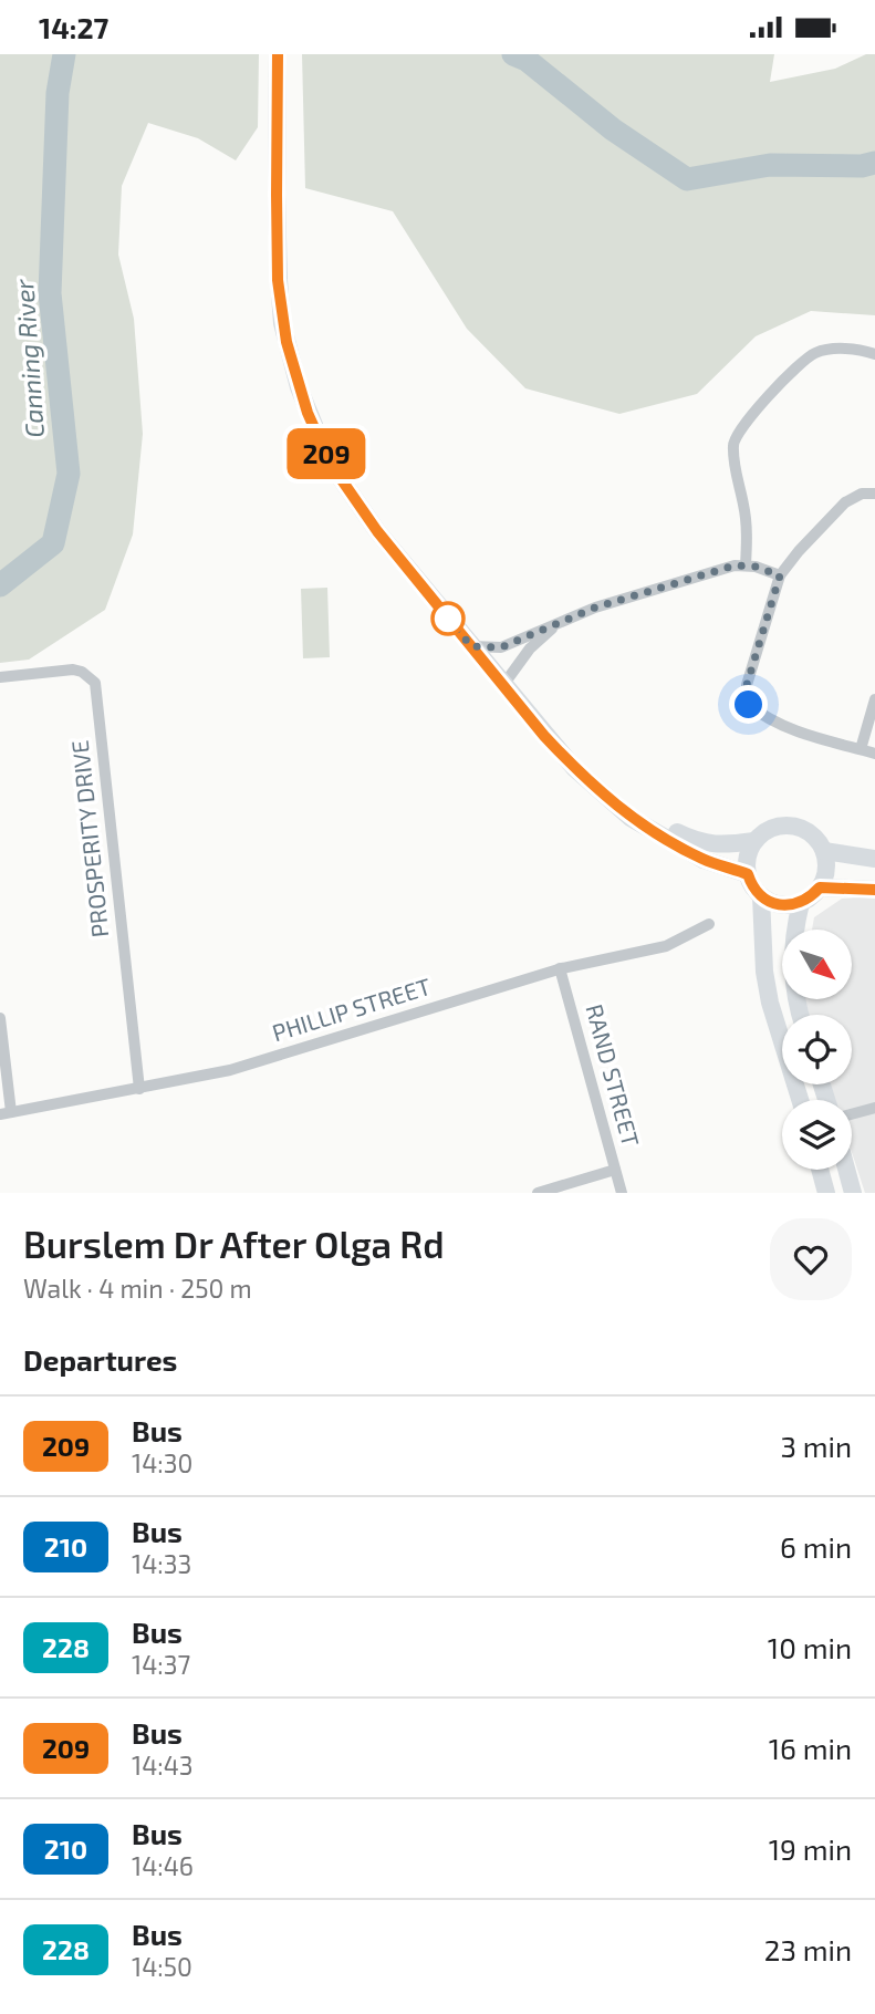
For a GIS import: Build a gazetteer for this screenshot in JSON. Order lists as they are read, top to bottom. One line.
{"streets":{"street":["PROSPERITY DRIVE","PHILLIP STREET","RAND STREET"]},"crossings":[["PROSPERITY DRIVE","PHILLIP STREET"],["PHILLIP STREET","RAND STREET"]],"water":["Canning River"],"lines":["bus line 209"],"north":"bottom right","page":{"status":"14:27","on_map":"209","heading":[["Burslem Dr After Olga Rd","Walk · 4 min · 250 m"],"Departures"],"list":[{"mark":"209","name":"Bus","note":"14:30","value":"3 min"},{"mark":"210","name":"Bus","note":"14:33","value":"6 min"},{"mark":"228","name":"Bus","note":"14:37","value":"10 min"},{"mark":"209","name":"Bus","note":"14:43","value":"16 min"},{"mark":"210","name":"Bus","note":"14:46","value":"19 min"},{"mark":"228","name":"Bus","note":"14:50","value":"23 min"}]}}
